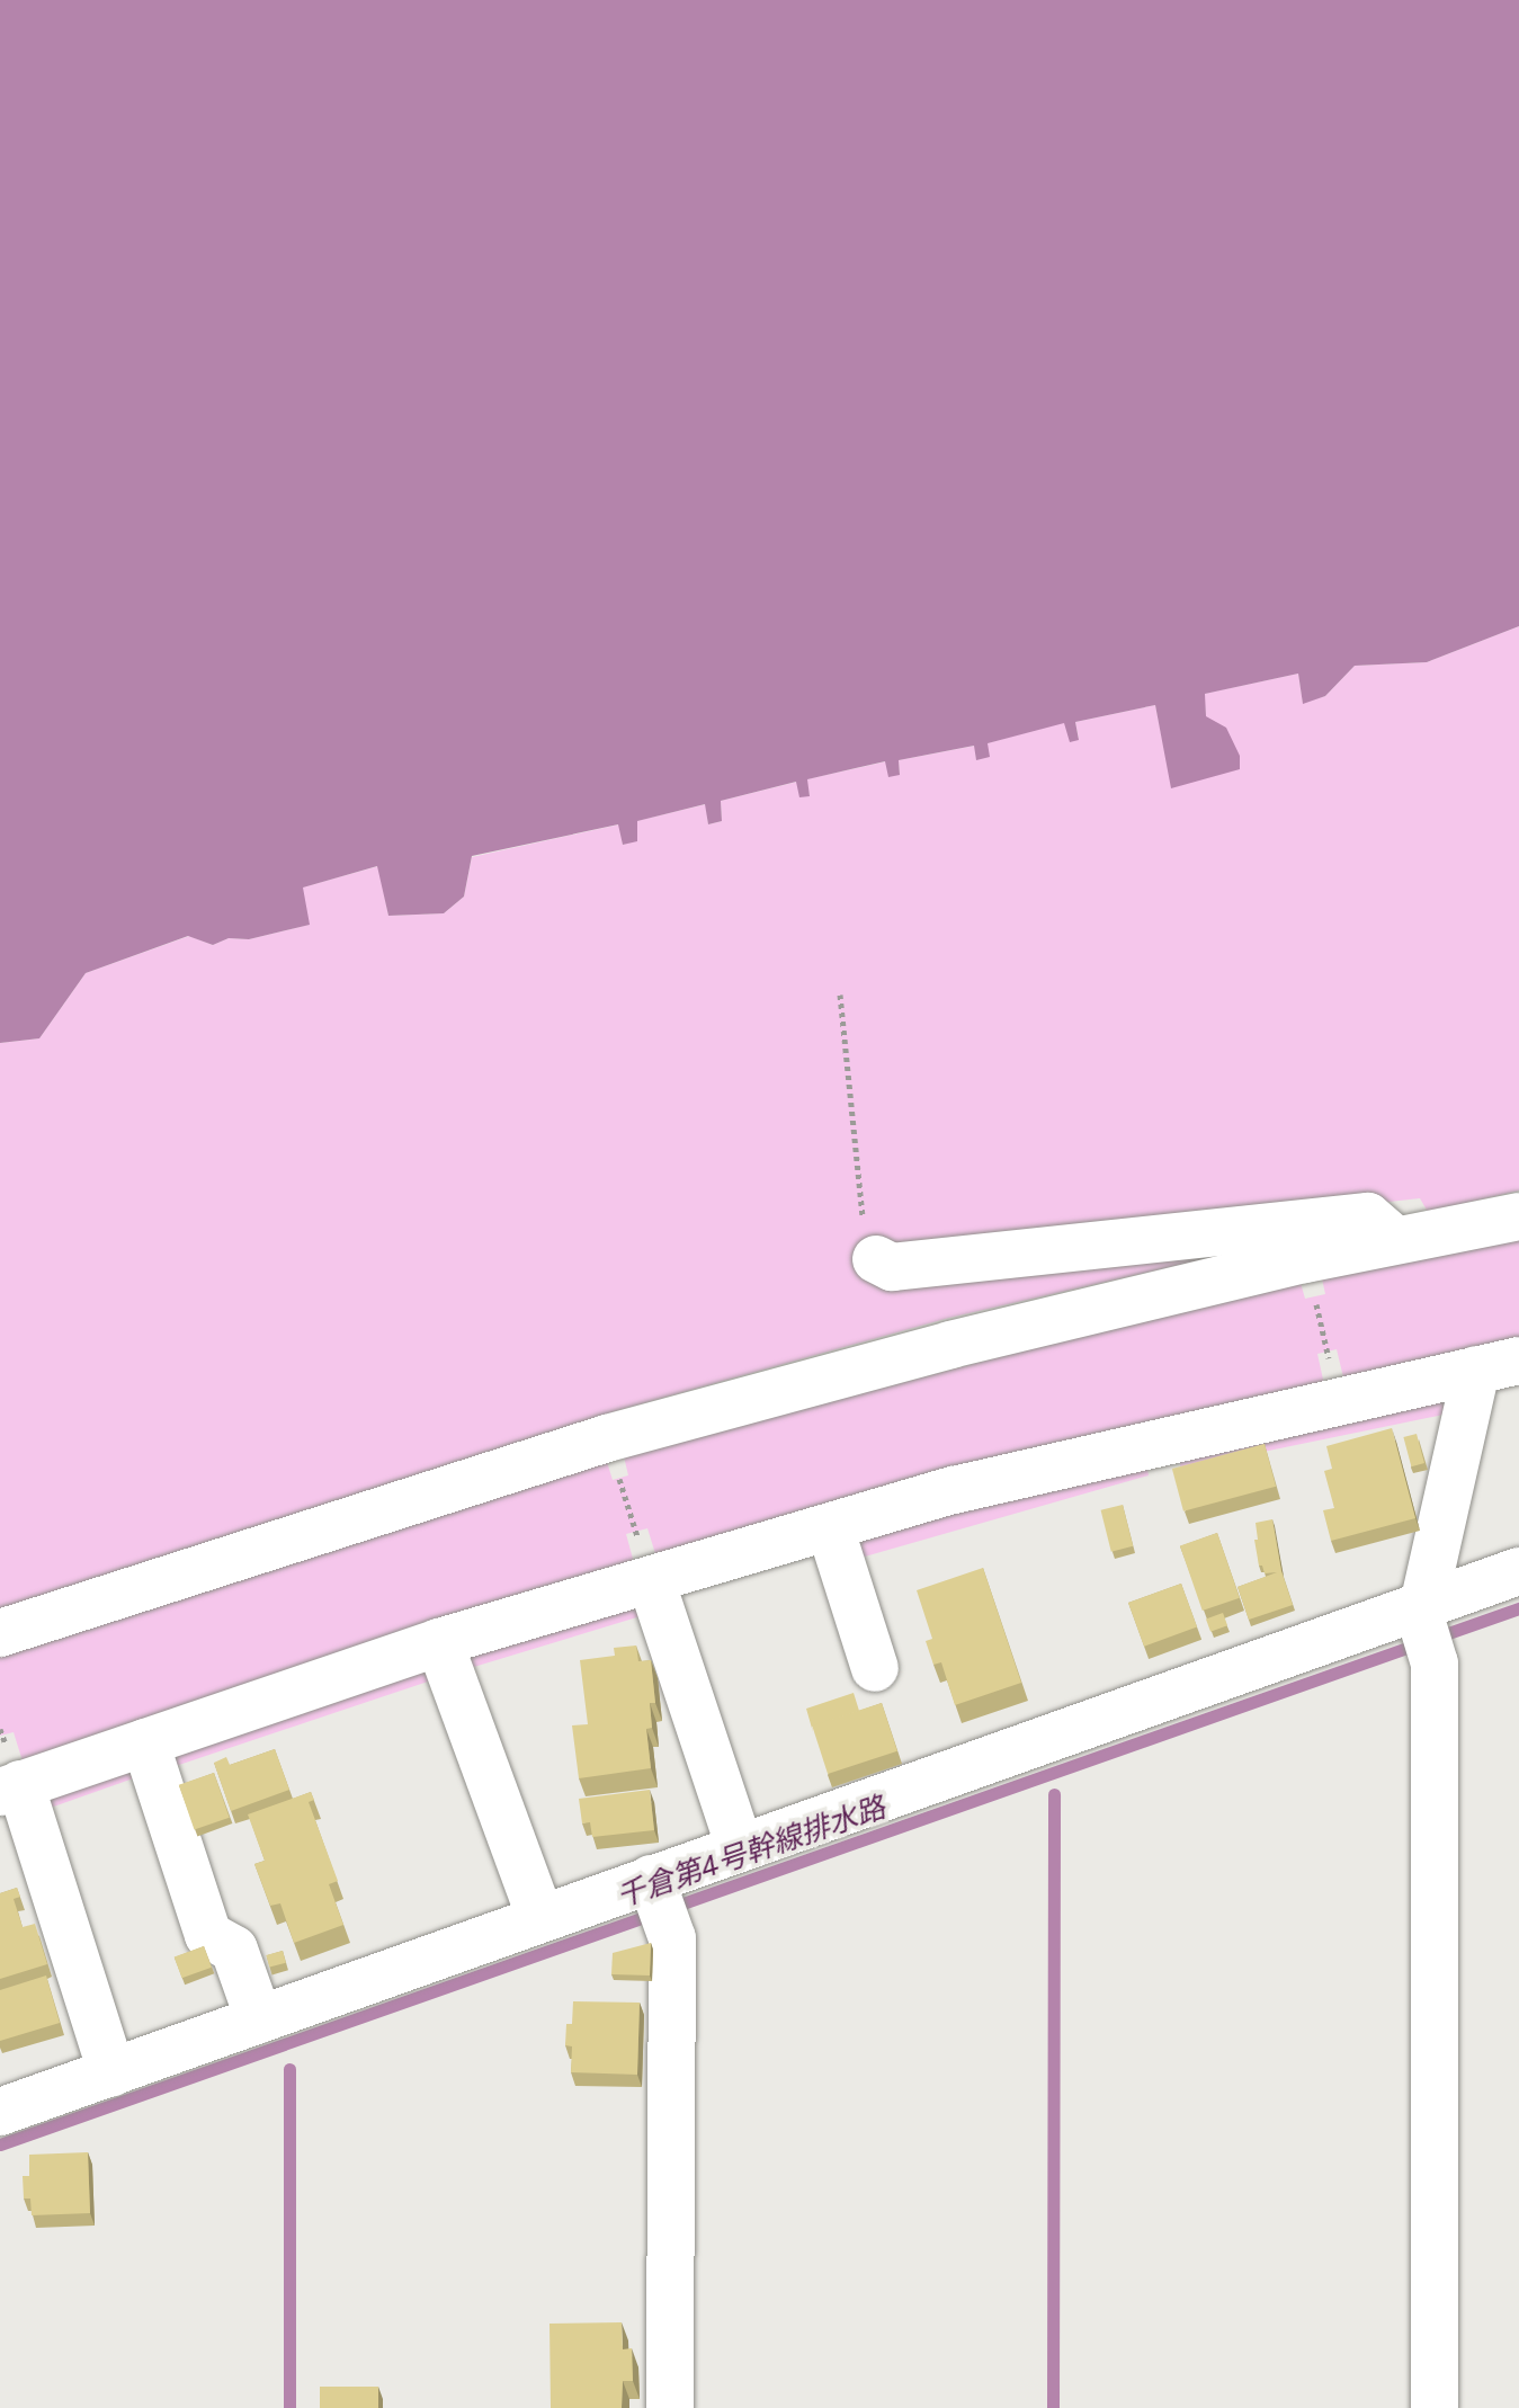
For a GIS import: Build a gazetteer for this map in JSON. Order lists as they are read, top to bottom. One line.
{"water":["千倉第4号幹線排水路"]}
